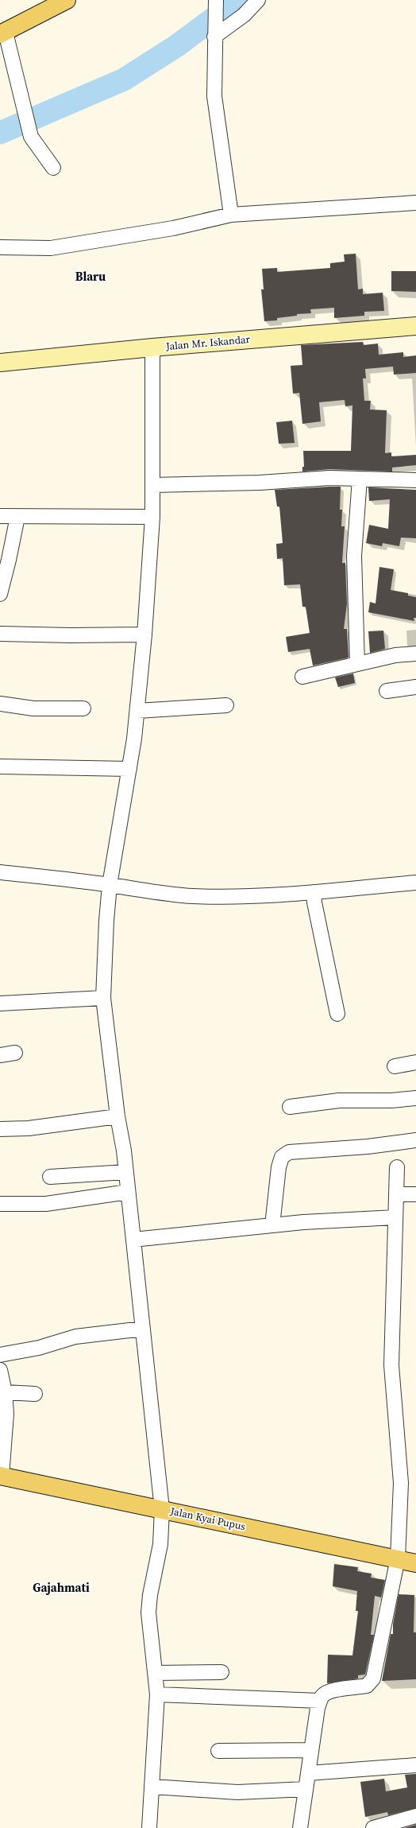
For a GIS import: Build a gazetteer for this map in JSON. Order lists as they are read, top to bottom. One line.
{"streets":{"main road":["Jalan Mr. Iskandar","Jalan Kyai Pupus"]},"districts":["Blaru","Gajahmati"]}
